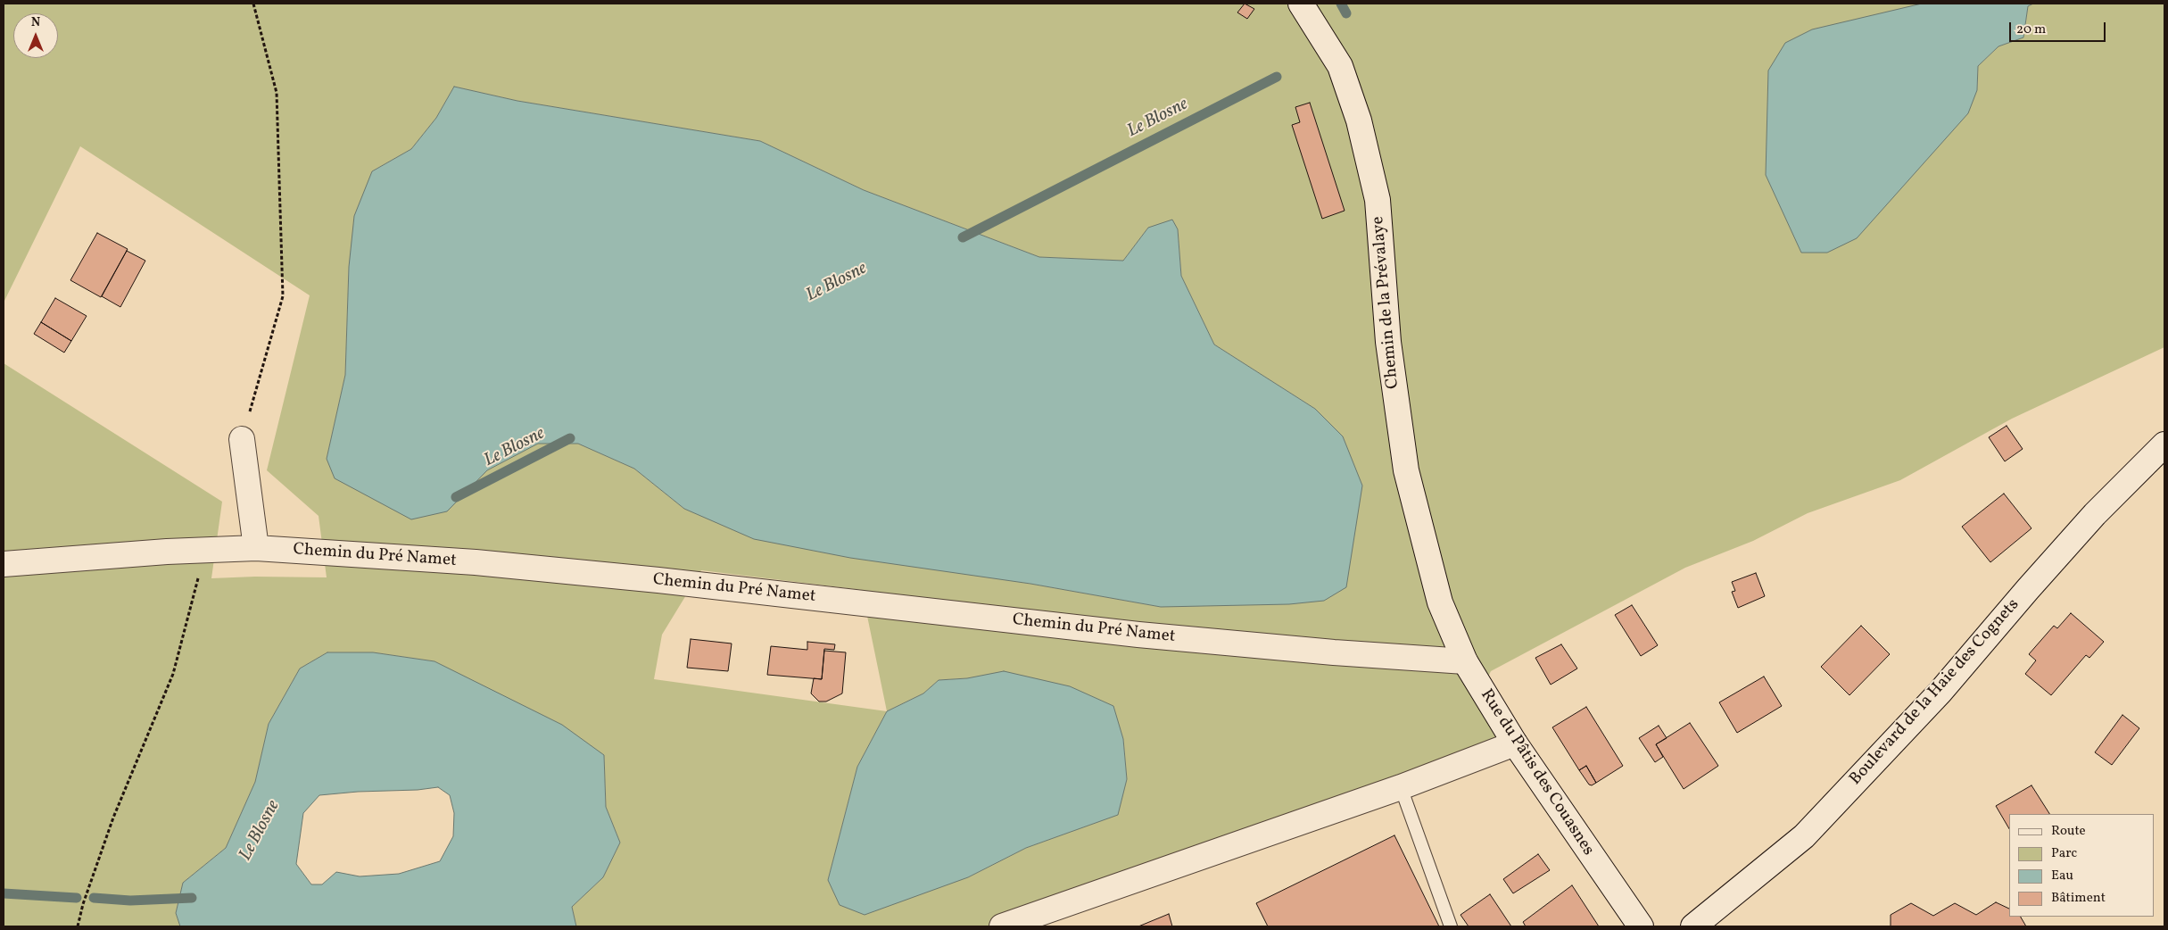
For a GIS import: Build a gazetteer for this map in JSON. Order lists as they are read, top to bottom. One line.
{"streets":{"street":["Chemin de la Prévalaye","Chemin du Pré Namet","Boulevard de la Haie des Cognets","Rue du Pâtis des Couasnes"]},"crossings":[["Chemin de la Prévalaye","Rue du Pâtis des Couasnes"],["Chemin du Pré Namet","Rue du Pâtis des Couasnes"]],"water":["Le Blosne"],"legend":["Route","Parc","Eau","Bâtiment"],"scale_bar":"20 m","north":"top"}
